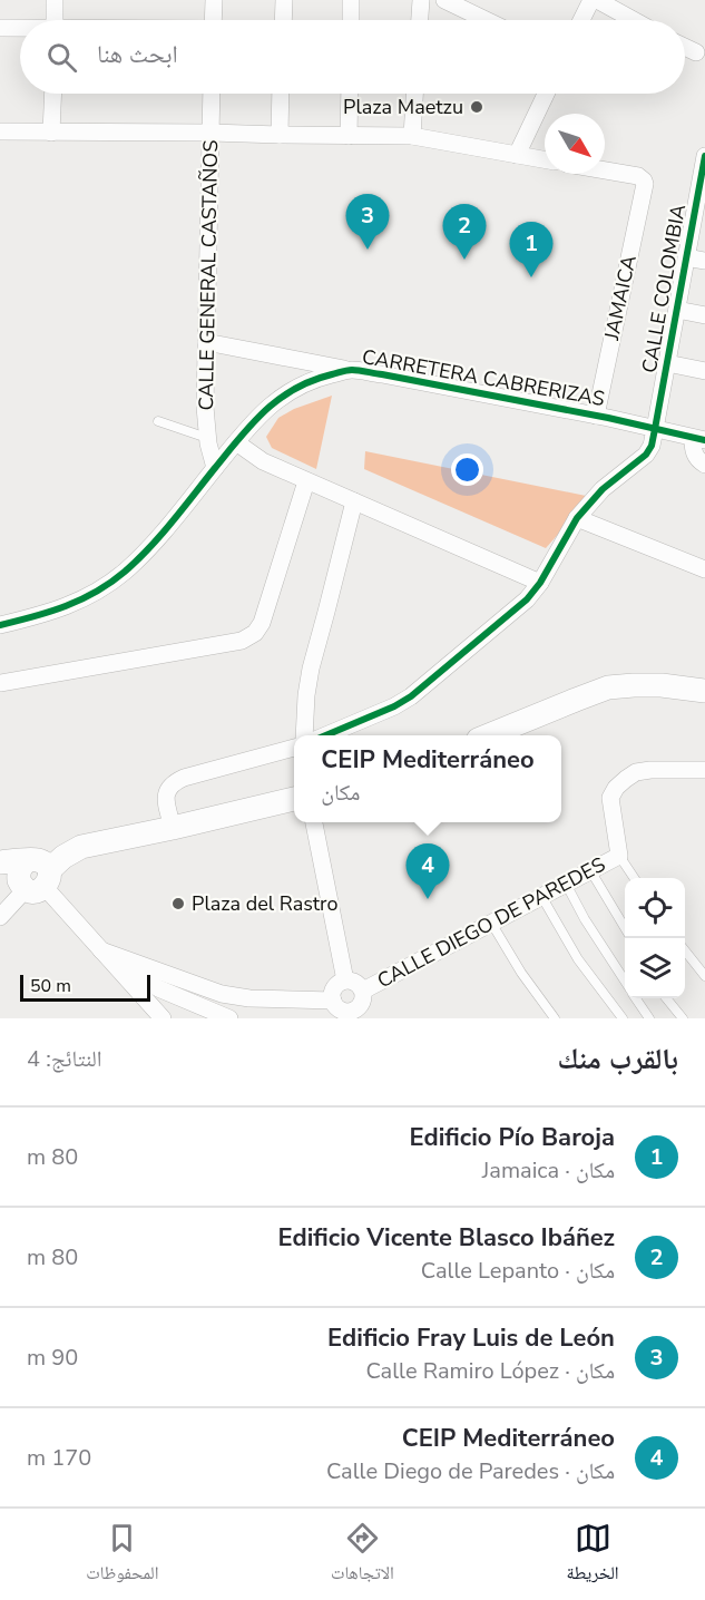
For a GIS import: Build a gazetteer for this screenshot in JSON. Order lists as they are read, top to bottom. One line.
{"streets":{"street":["CALLE GENERAL CASTAÑOS","CALLE COLOMBIA","JAMAICA","CARRETERA CABRERIZAS","CALLE DIEGO DE PAREDES"]},"crossings":[["CALLE GENERAL CASTAÑOS","CARRETERA CABRERIZAS"],["CALLE COLOMBIA","CARRETERA CABRERIZAS"],["JAMAICA","CARRETERA CABRERIZAS"]],"places":["Plaza Maetzu","Plaza del Rastro"],"scale_bar":"50 m","north":"bottom right","page":{"search":"ابحث هنا","pins":["3","2","1","4"],"popup":["CEIP Mediterráneo","مكان"],"scale":"50 m","heading":["بالقرب منك","النتائج: 4"],"list":[{"mark":"1","name":"Edificio Pío Baroja","note":"مكان · Jamaica","value":"80 m"},{"mark":"2","name":"Edificio Vicente Blasco Ibáñez","note":"مكان · Calle Lepanto","value":"80 m"},{"mark":"3","name":"Edificio Fray Luis de León","note":"مكان · Calle Ramiro López","value":"90 m"},{"mark":"4","name":"CEIP Mediterráneo","note":"مكان · Calle Diego de Paredes","value":"170 m"}],"nav":["الخريطة","الاتجاهات","المحفوظات"]}}
